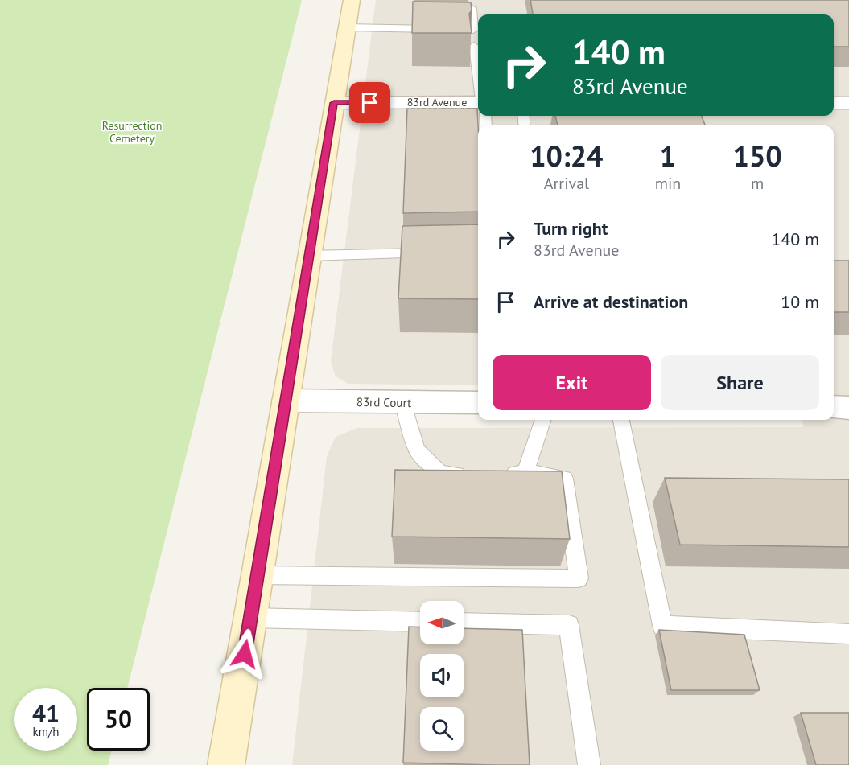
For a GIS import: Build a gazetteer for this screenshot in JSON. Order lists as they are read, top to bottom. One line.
{"streets":{"street":["83rd Avenue","83rd Court"]},"parks":["Resurrection Cemetery"],"north":"left","page":{"turn":["140 m","83rd Avenue"],"eta":["10:24","Arrival","1","min","150","m"],"list":[{"name":"Turn right","note":"83rd Avenue","value":"140 m"},{"name":"Arrive at destination","value":"10 m"}],"buttons":["Exit","Share"],"speed":"41 km/h","limit":"50"}}
